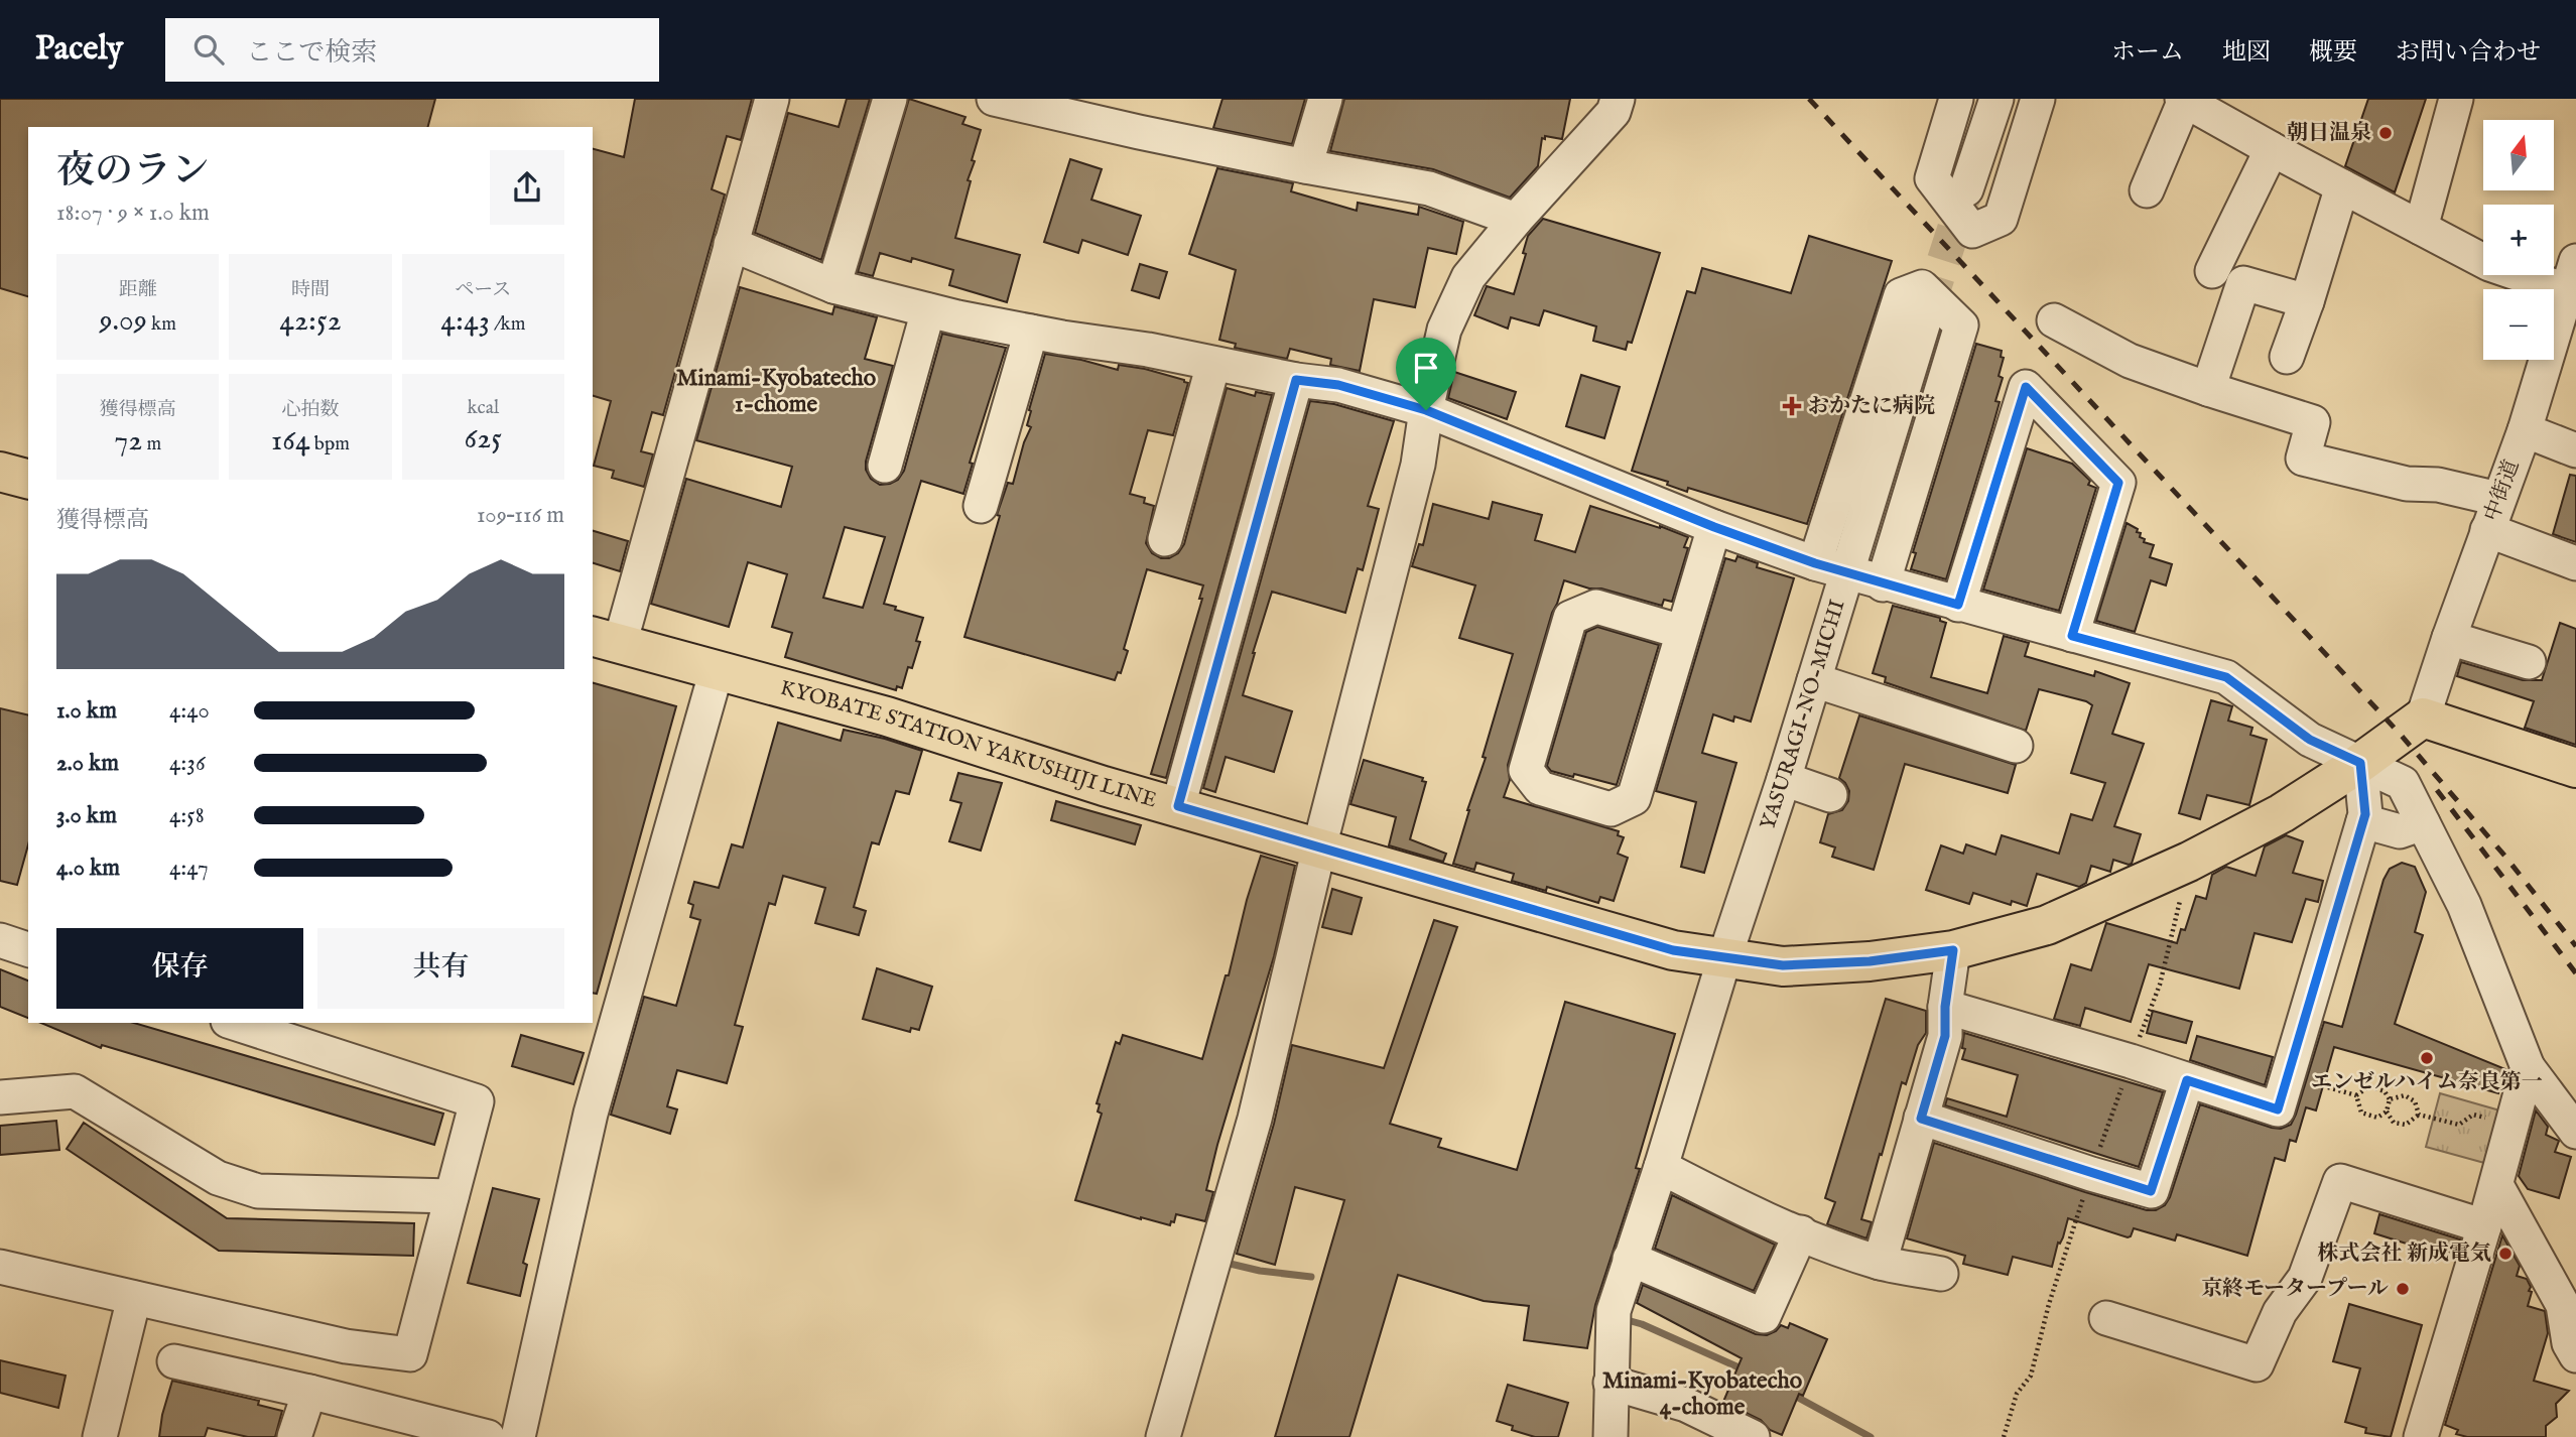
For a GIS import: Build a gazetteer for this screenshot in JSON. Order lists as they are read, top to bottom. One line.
{"streets":{"main road":["KYOBATE STATION YAKUSHIJI LINE"],"street":["中街道","YASURAGI-NO-MICHI"]},"crossings":[["中街道","KYOBATE STATION YAKUSHIJI LINE"],["YASURAGI-NO-MICHI","KYOBATE STATION YAKUSHIJI LINE"]],"districts":["Minami-Kyobatecho 1-chome","Minami-Kyobatecho 4-chome"],"places":{"other":["朝日温泉","エンゼルハイム奈良第一","株式会社 新成電気","京終モータープール"],"health":["おかたに病院"]},"north":"top","page":{"header":"Pacely","search":"ここで検索","nav":["ホーム","地図","概要","お問い合わせ"],"map_buttons":["+","−"],"heading":["夜のラン","18:07 · 9 × 1.0 km"],"stats":[["距離","9.09 km"],["時間","42:52"],["ペース","4:43 /km"],["獲得標高","72 m"],["心拍数","164 bpm"],["kcal","625"]],"chart":["獲得標高","109–116 m"],"list":[{"name":"1.0 km","note":"4:40"},{"name":"2.0 km","note":"4:36"},{"name":"3.0 km","note":"4:58"},{"name":"4.0 km","note":"4:47"}],"buttons":["保存","共有"]}}
